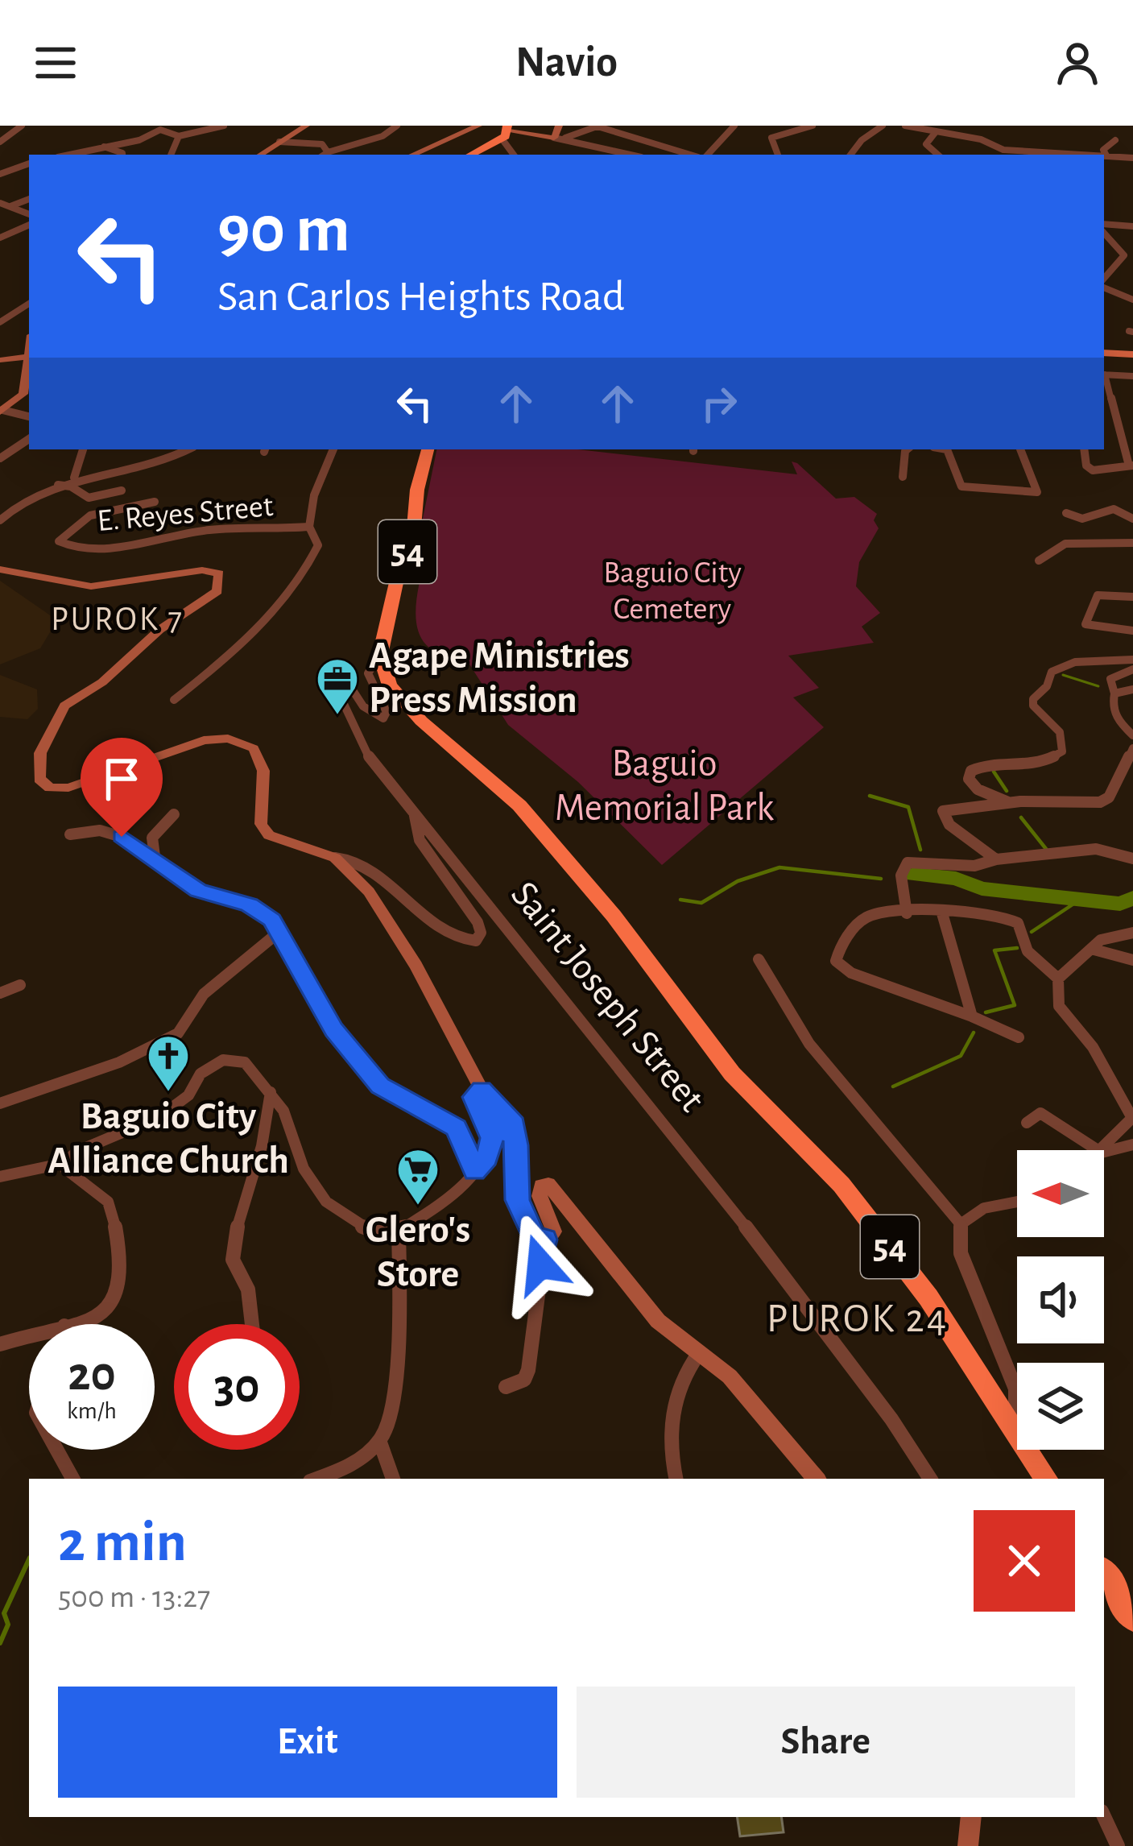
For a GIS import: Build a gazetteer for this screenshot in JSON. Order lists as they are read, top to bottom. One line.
{"streets":{"highway":["54"],"street":["E. Reyes Street","Saint Joseph Street"]},"crossings":[["54","Saint Joseph Street"]],"districts":["PUROK 7","PUROK 24"],"parks":["Baguio City Cemetery","Baguio Memorial Park"],"places":{"office":["Agape Ministries Press Mission"],"church":["Baguio City Alliance Church"],"supermarket":["Glero's Store"]},"north":"left","page":{"header":"Navio","turn":["90 m","San Carlos Heights Road"],"speed":"20 km/h","limit":"30","heading":["2 min","500 m · 13:27"],"buttons":["Exit","Share"]}}
